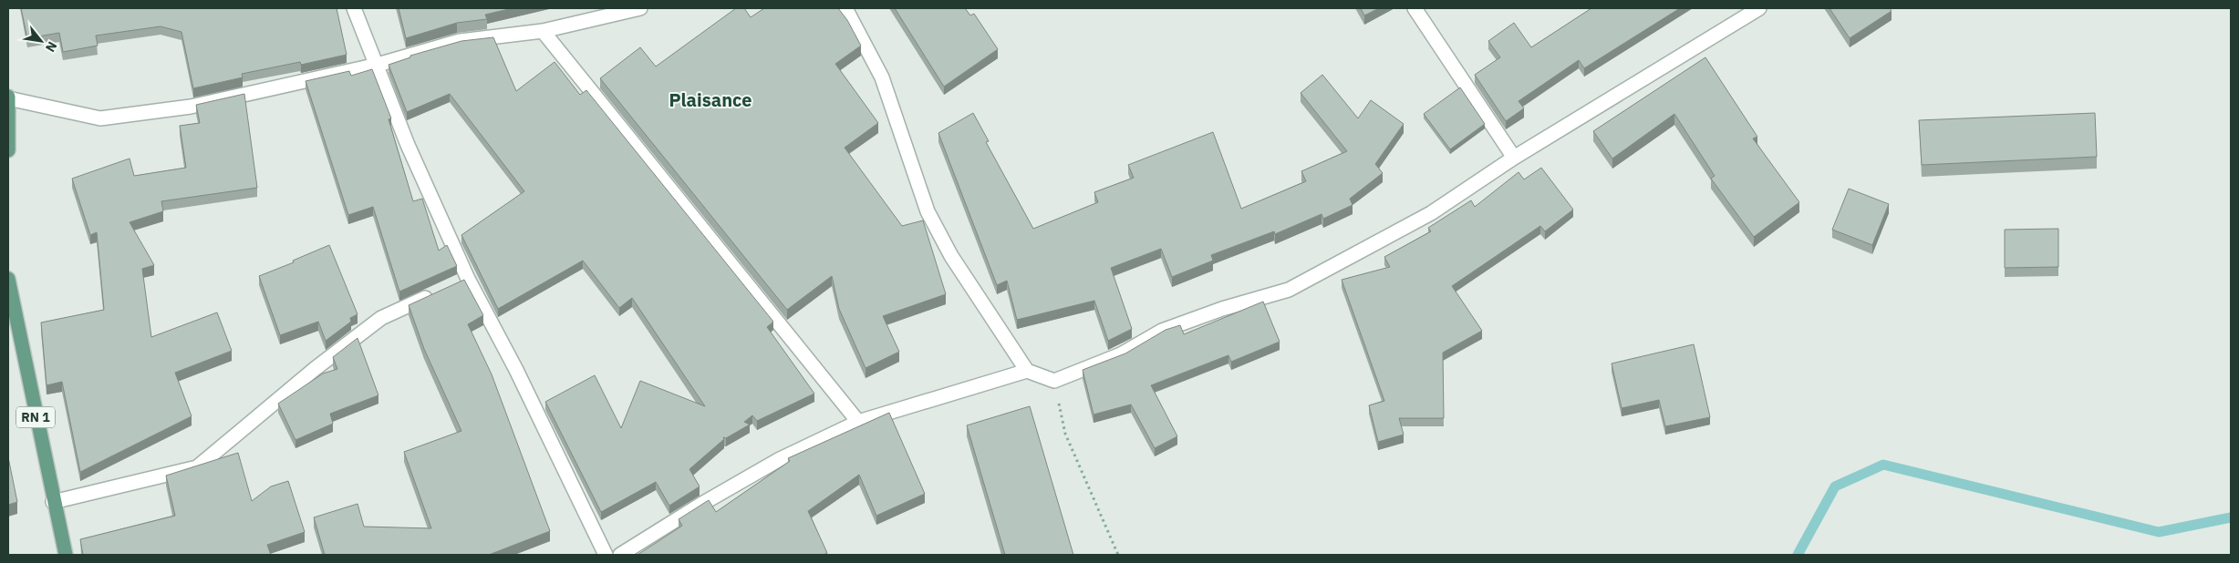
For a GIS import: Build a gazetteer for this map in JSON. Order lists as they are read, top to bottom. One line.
{"streets":{"main road":["RN 1"]},"districts":["Plaisance"],"north":"bottom right"}
